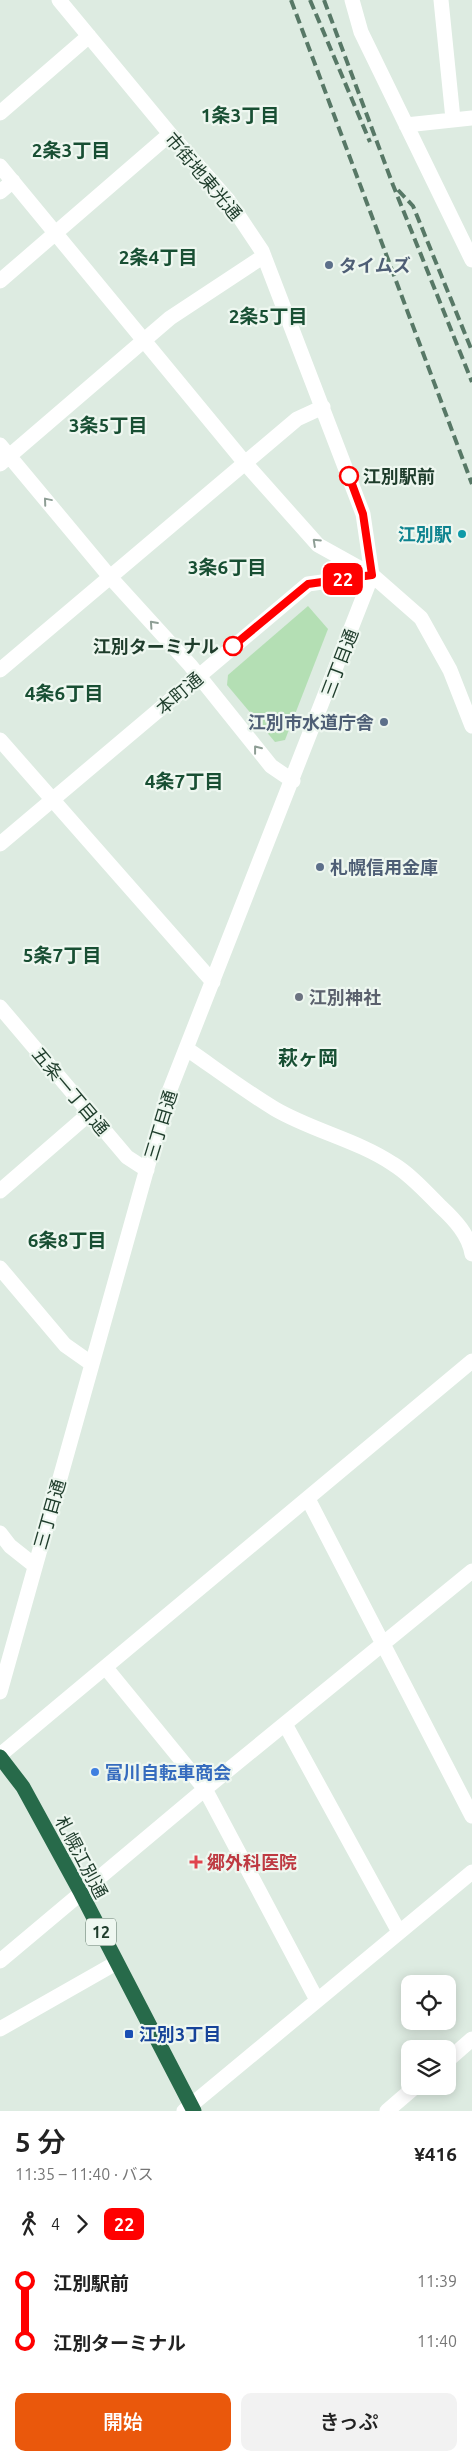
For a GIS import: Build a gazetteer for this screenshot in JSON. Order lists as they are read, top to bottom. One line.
{"streets":{"highway":["札幌江別通","12"],"street":["市街地東光通","三丁目通","本町通","五条一丁目通"]},"crossings":[["市街地東光通","三丁目通"],["市街地東光通","本町通"],["三丁目通","本町通"],["三丁目通","五条一丁目通"]],"districts":["1条3丁目","2条3丁目","2条4丁目","2条5丁目","3条5丁目","3条6丁目","4条6丁目","4条7丁目","5条7丁目","萩ヶ岡","6条8丁目"],"places":{"other":["タイムズ","江別駅前","江別駅","江別ターミナル","江別市水道庁舎","札幌信用金庫","江別神社","富川自転車商会"],"health":["郷外科医院"],"transit":["江別3丁目"]},"lines":["bus line 22"],"page":{"on_map":"22","heading":["5 分","11:35 – 11:40 · バス","¥416"],"legs":["4","22"],"list":[{"name":"江別駅前","value":"11:39"},{"name":"江別ターミナル","value":"11:40"}],"buttons":["開始","きっぷ"]}}
